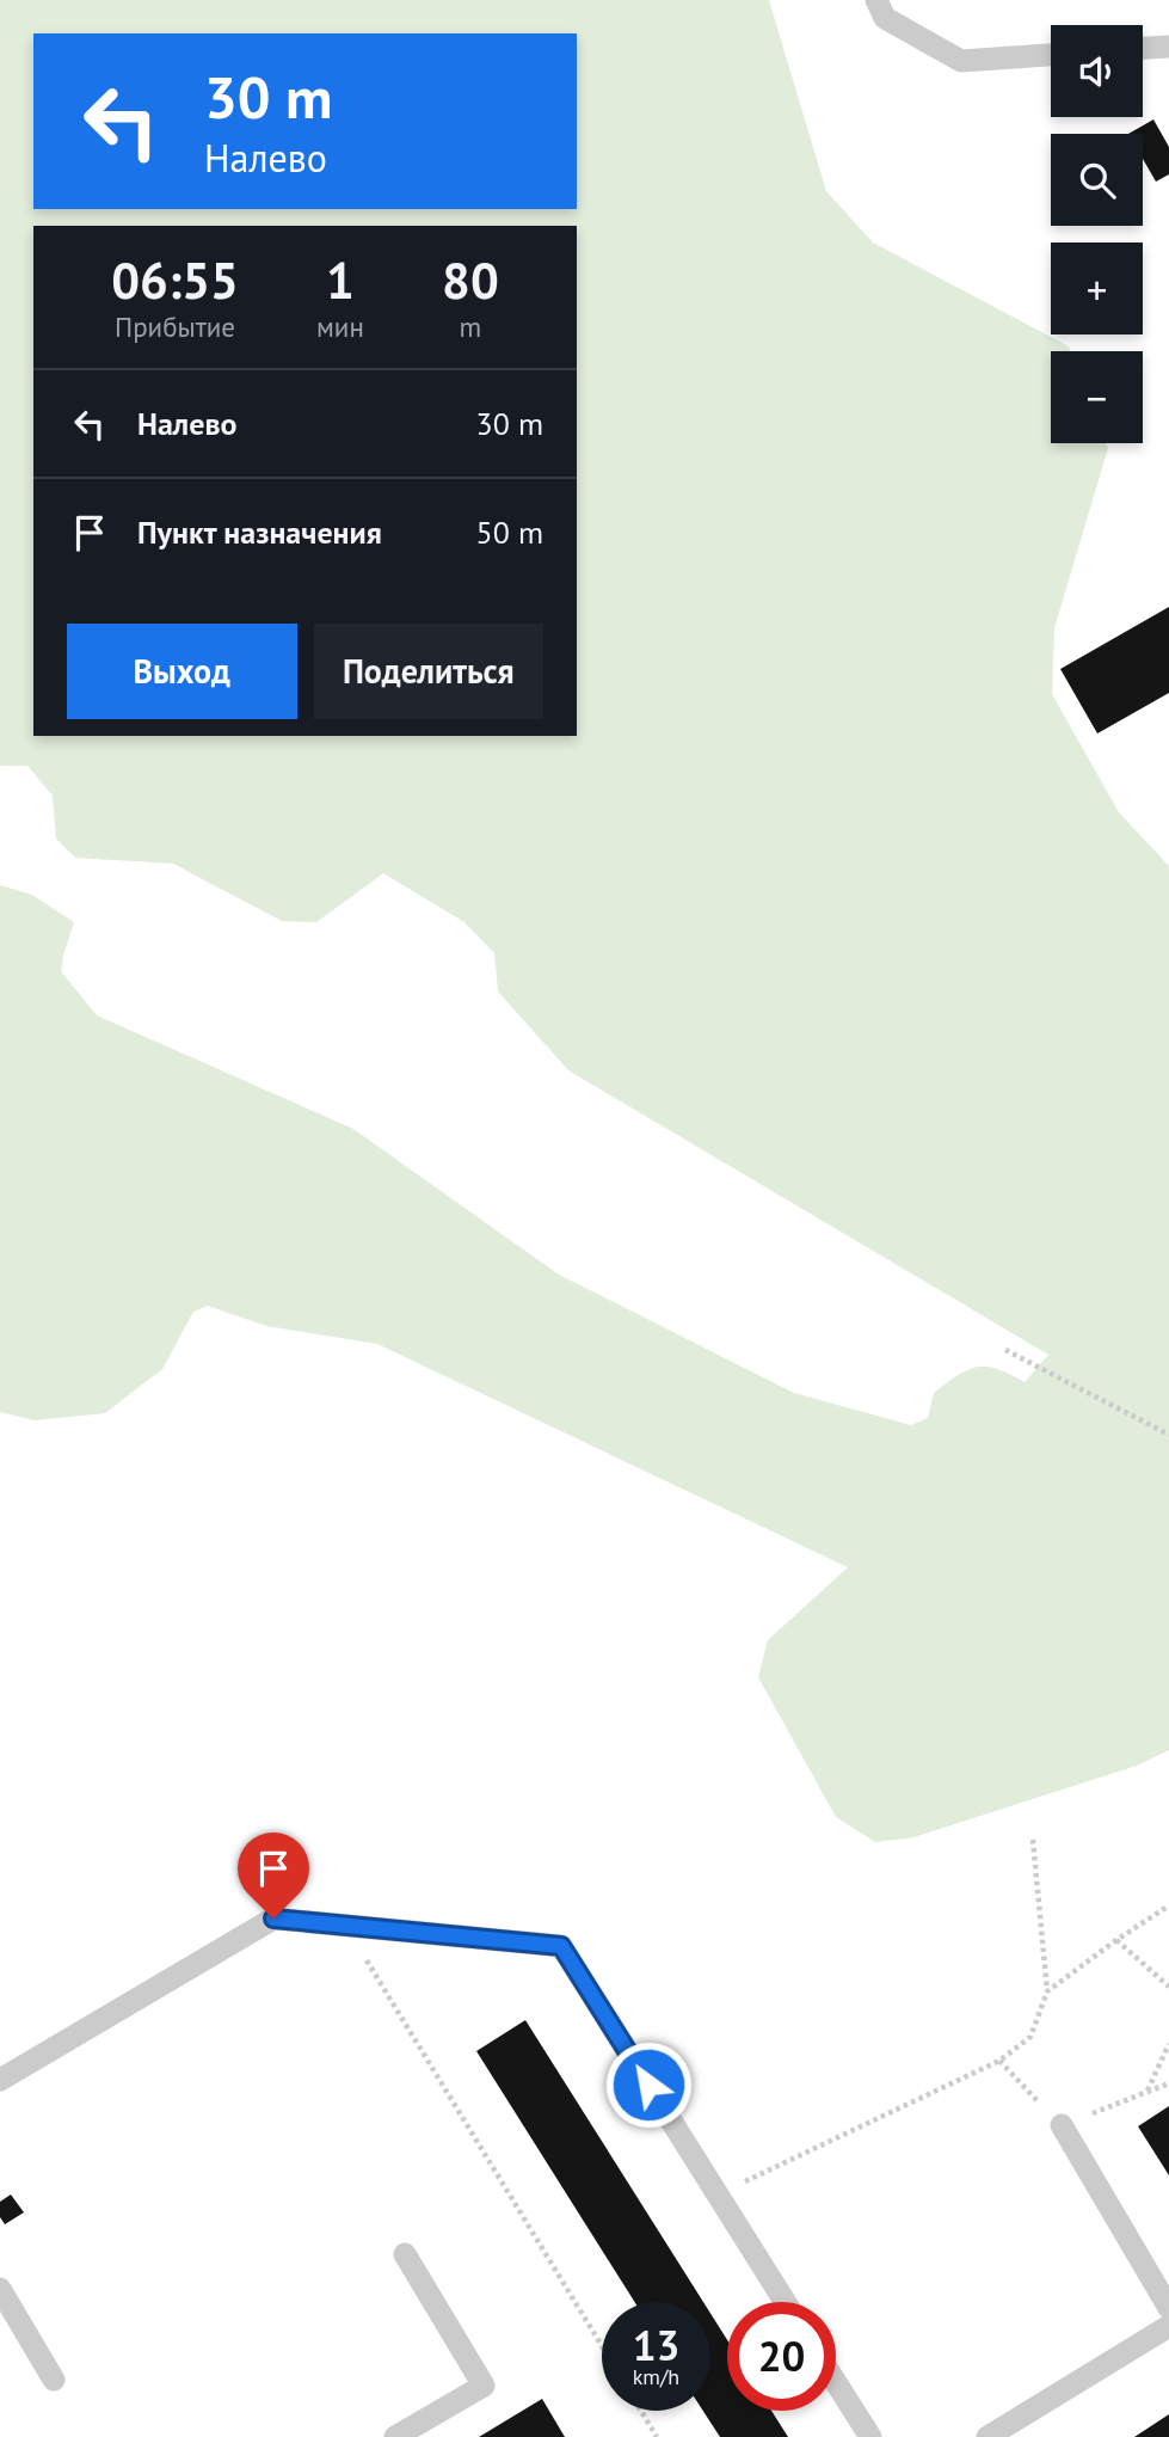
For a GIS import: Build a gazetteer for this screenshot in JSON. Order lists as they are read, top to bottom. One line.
{"page":{"map_buttons":["+","−"],"turn":["30 m","Налево"],"eta":["06:55","Прибытие","1","мин","80","m"],"list":[{"name":"Налево","value":"30 m"},{"name":"Пункт назначения","value":"50 m"}],"buttons":["Выход","Поделиться"],"speed":"13 km/h","limit":"20"}}
